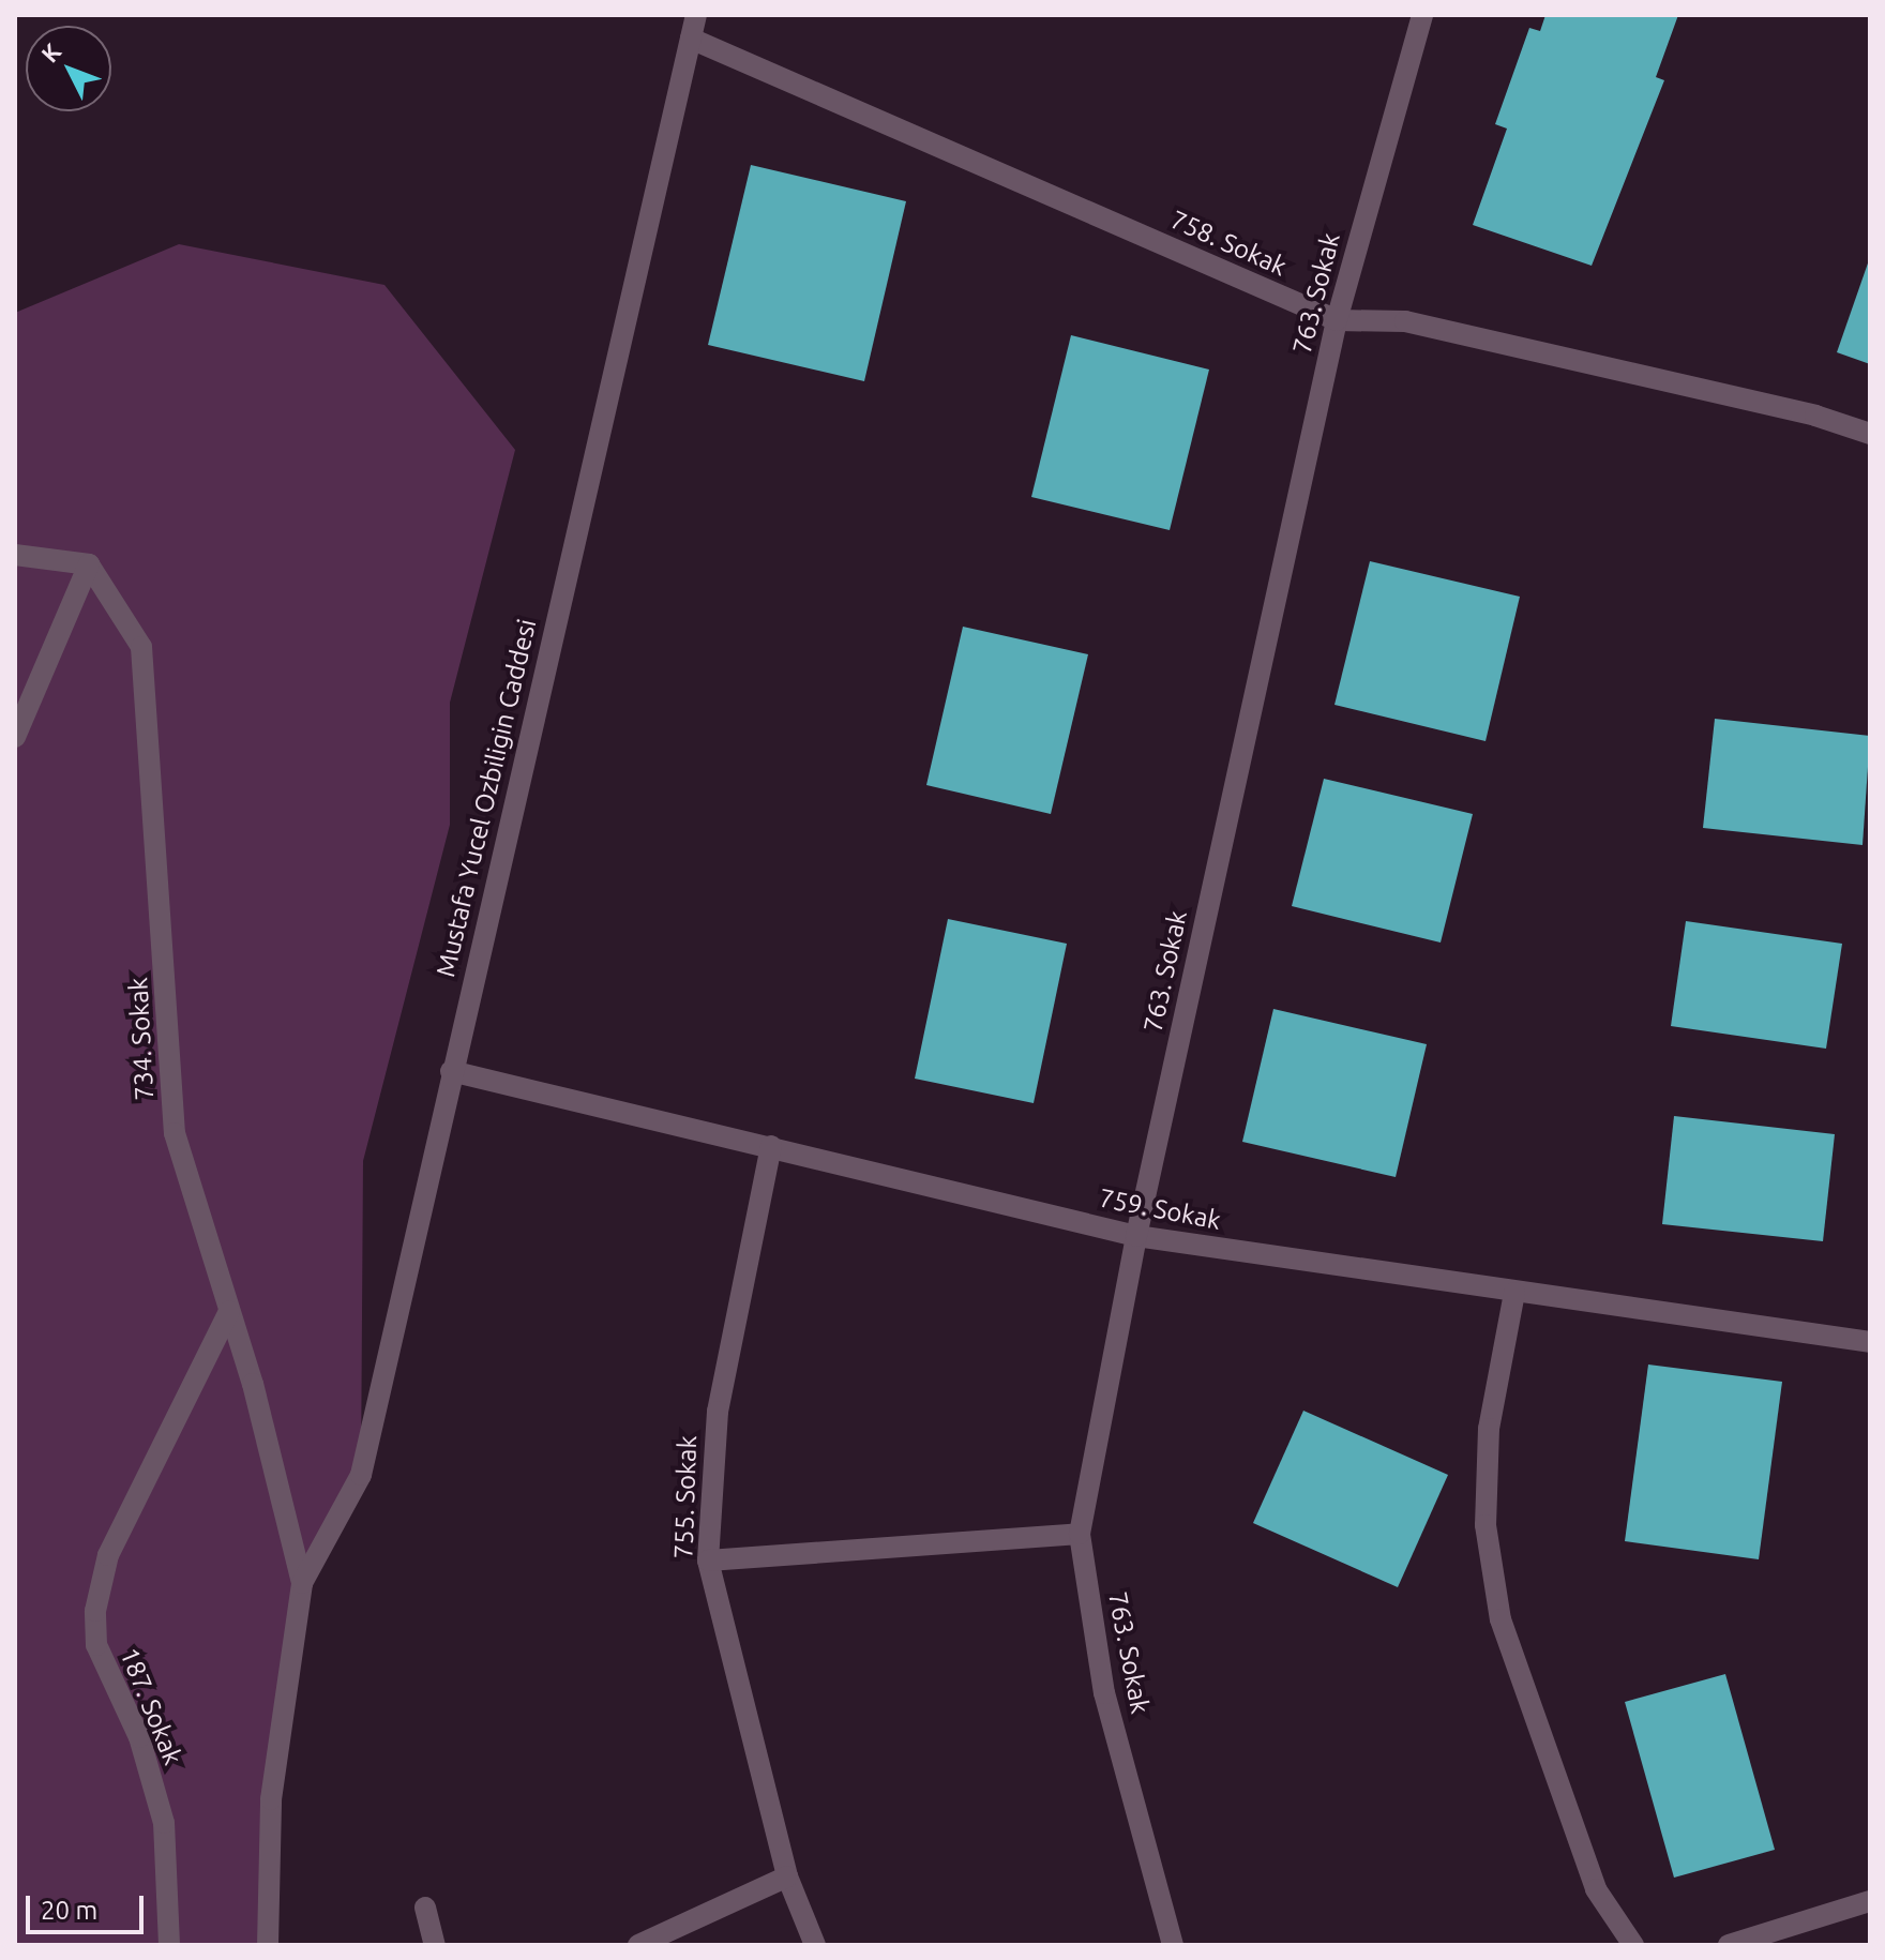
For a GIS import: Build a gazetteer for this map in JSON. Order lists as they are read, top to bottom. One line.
{"streets":{"street":["758. Sokak","763. Sokak","Mustafa Yucel Ozbiligin Caddesi","734. Sokak","759. Sokak","755. Sokak","187. Sokak"]},"crossings":[["758. Sokak","763. Sokak"],["758. Sokak","Mustafa Yucel Ozbiligin Caddesi"],["763. Sokak","759. Sokak"],["Mustafa Yucel Ozbiligin Caddesi","734. Sokak"],["Mustafa Yucel Ozbiligin Caddesi","759. Sokak"],["734. Sokak","187. Sokak"],["759. Sokak","755. Sokak"]],"scale_bar":"20 m","north":"top left"}
